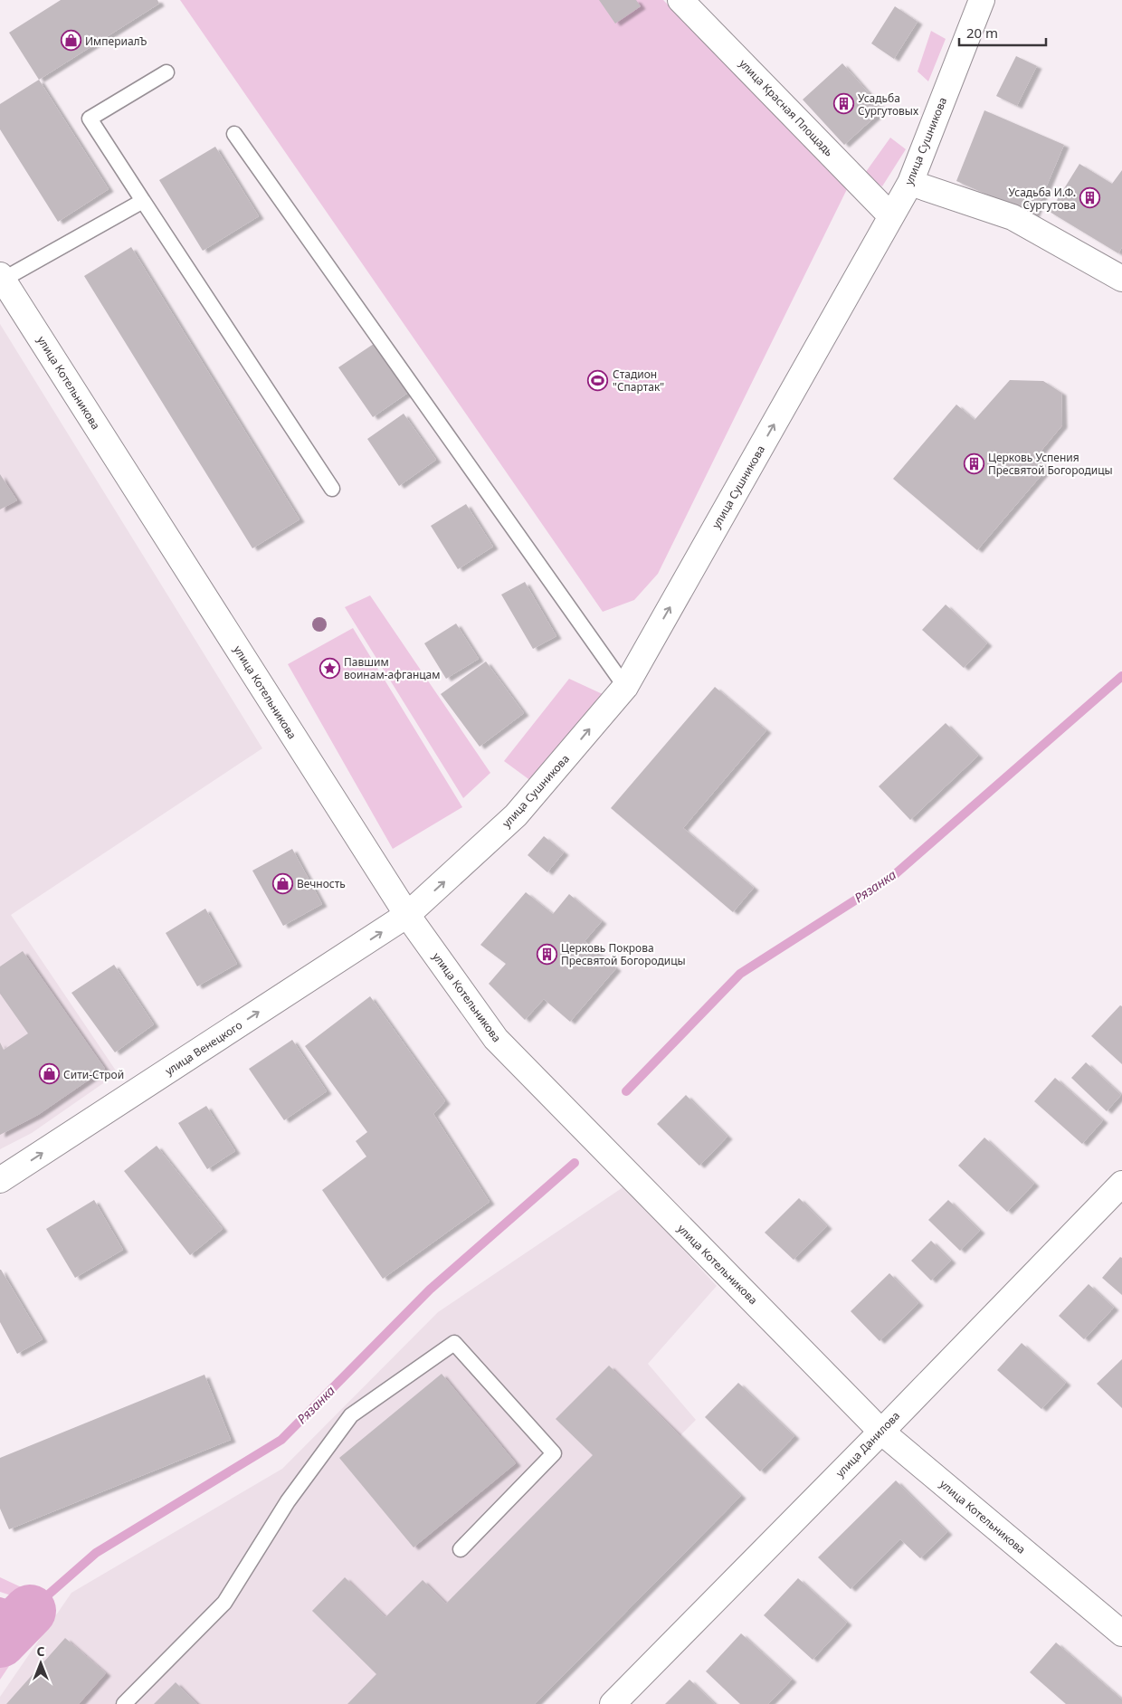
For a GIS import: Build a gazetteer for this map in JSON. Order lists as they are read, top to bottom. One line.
{"streets":{"street":["улица Красная Площадь","улица Сушникова","улица Котельникова","улица Венецкого","улица Данилова"]},"crossings":[["улица Красная Площадь","улица Сушникова"],["улица Сушникова","улица Котельникова"],["улица Сушникова","улица Венецкого"],["улица Котельникова","улица Венецкого"],["улица Котельникова","улица Данилова"]],"one_way":["улица Сушникова","улица Венецкого"],"water":["Рязанка"],"places":{"shop":["ИмпериалЪ","Вечность","Сити-Строй"],"building":["Усадьба Сургутовых","Усадьба И.Ф. Сургутова","Церковь Успения Пресвятой Богородицы","Церковь Покрова Пресвятой Богородицы"],"sports":["Стадион \"Спартак\""],"place":["Павшим воинам-афганцам"]},"scale_bar":"20 m","north":"top"}
